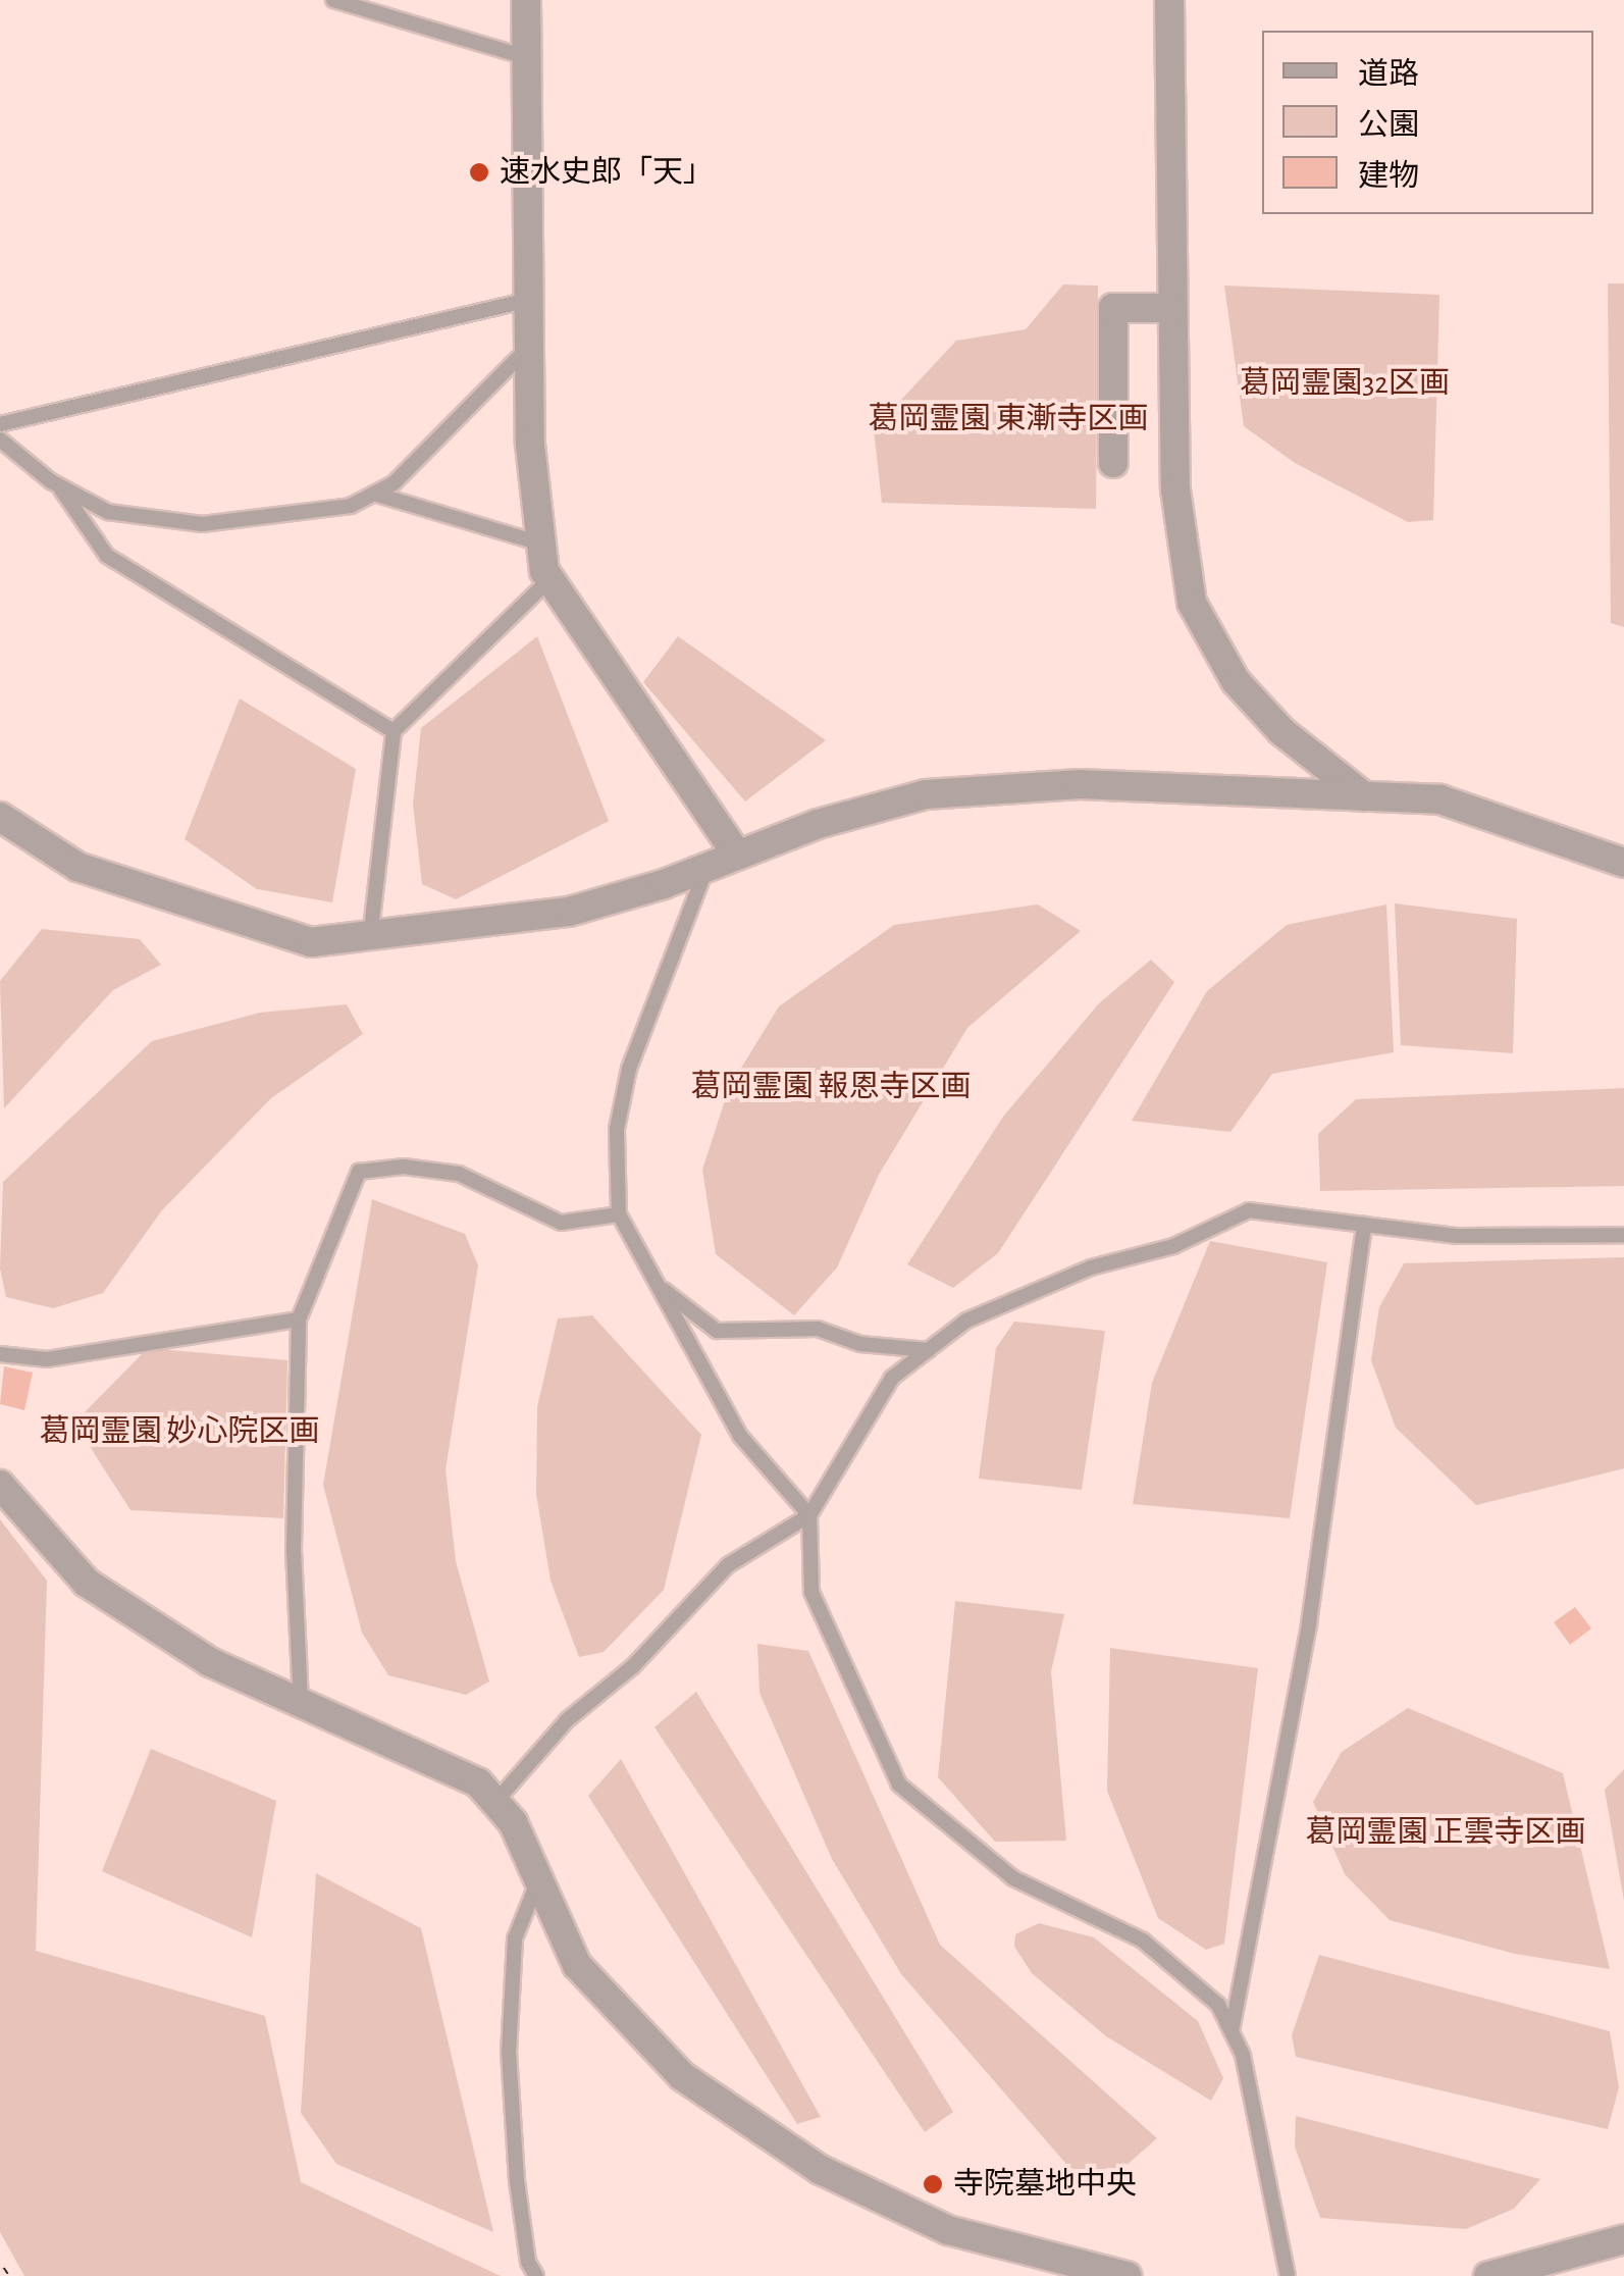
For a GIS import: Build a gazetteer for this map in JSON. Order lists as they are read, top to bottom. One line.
{"parks":["葛岡霊園32区画","葛岡霊園 東漸寺区画","葛岡霊園 報恩寺区画","葛岡霊園 妙心院区画","葛岡霊園 正雲寺区画"],"places":["速水史郎「天」","寺院墓地中央"],"legend":["道路","公園","建物"]}
